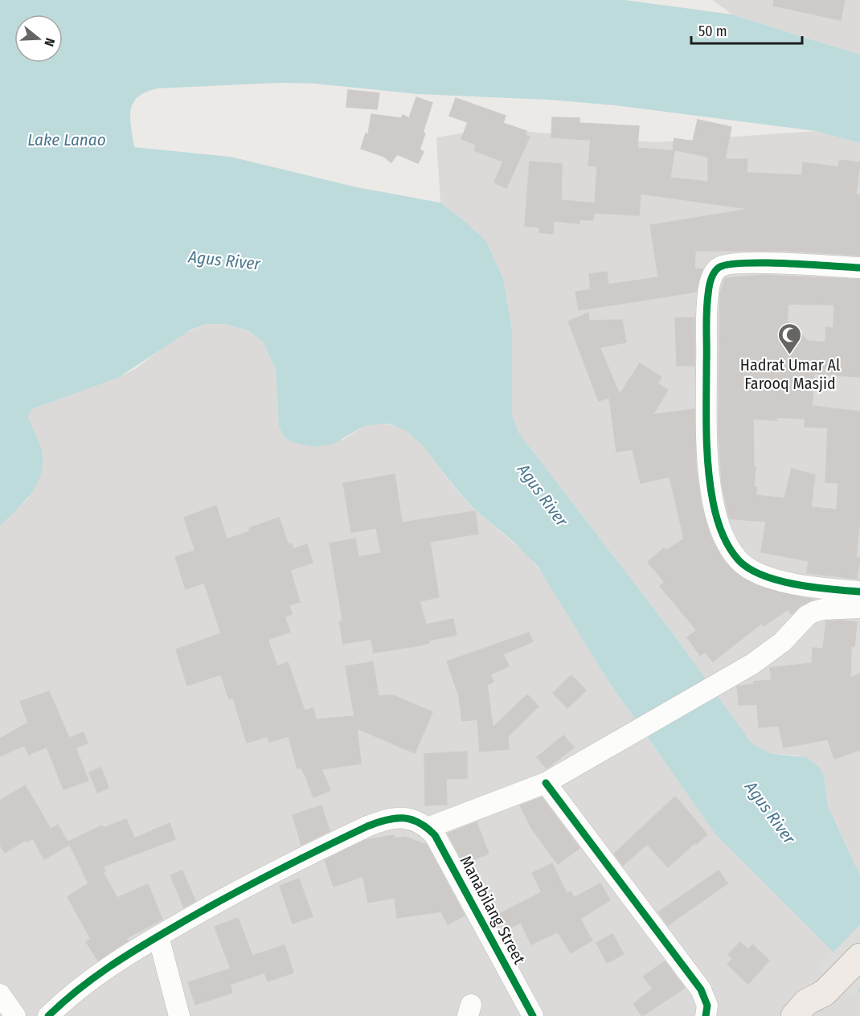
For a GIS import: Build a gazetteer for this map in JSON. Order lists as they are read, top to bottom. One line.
{"streets":{"street":["Manabilang Street"]},"water":["Lake Lanao","Agus River"],"places":{"mosque":["Hadrat Umar Al Farooq Masjid"]},"scale_bar":"50 m","north":"right"}
